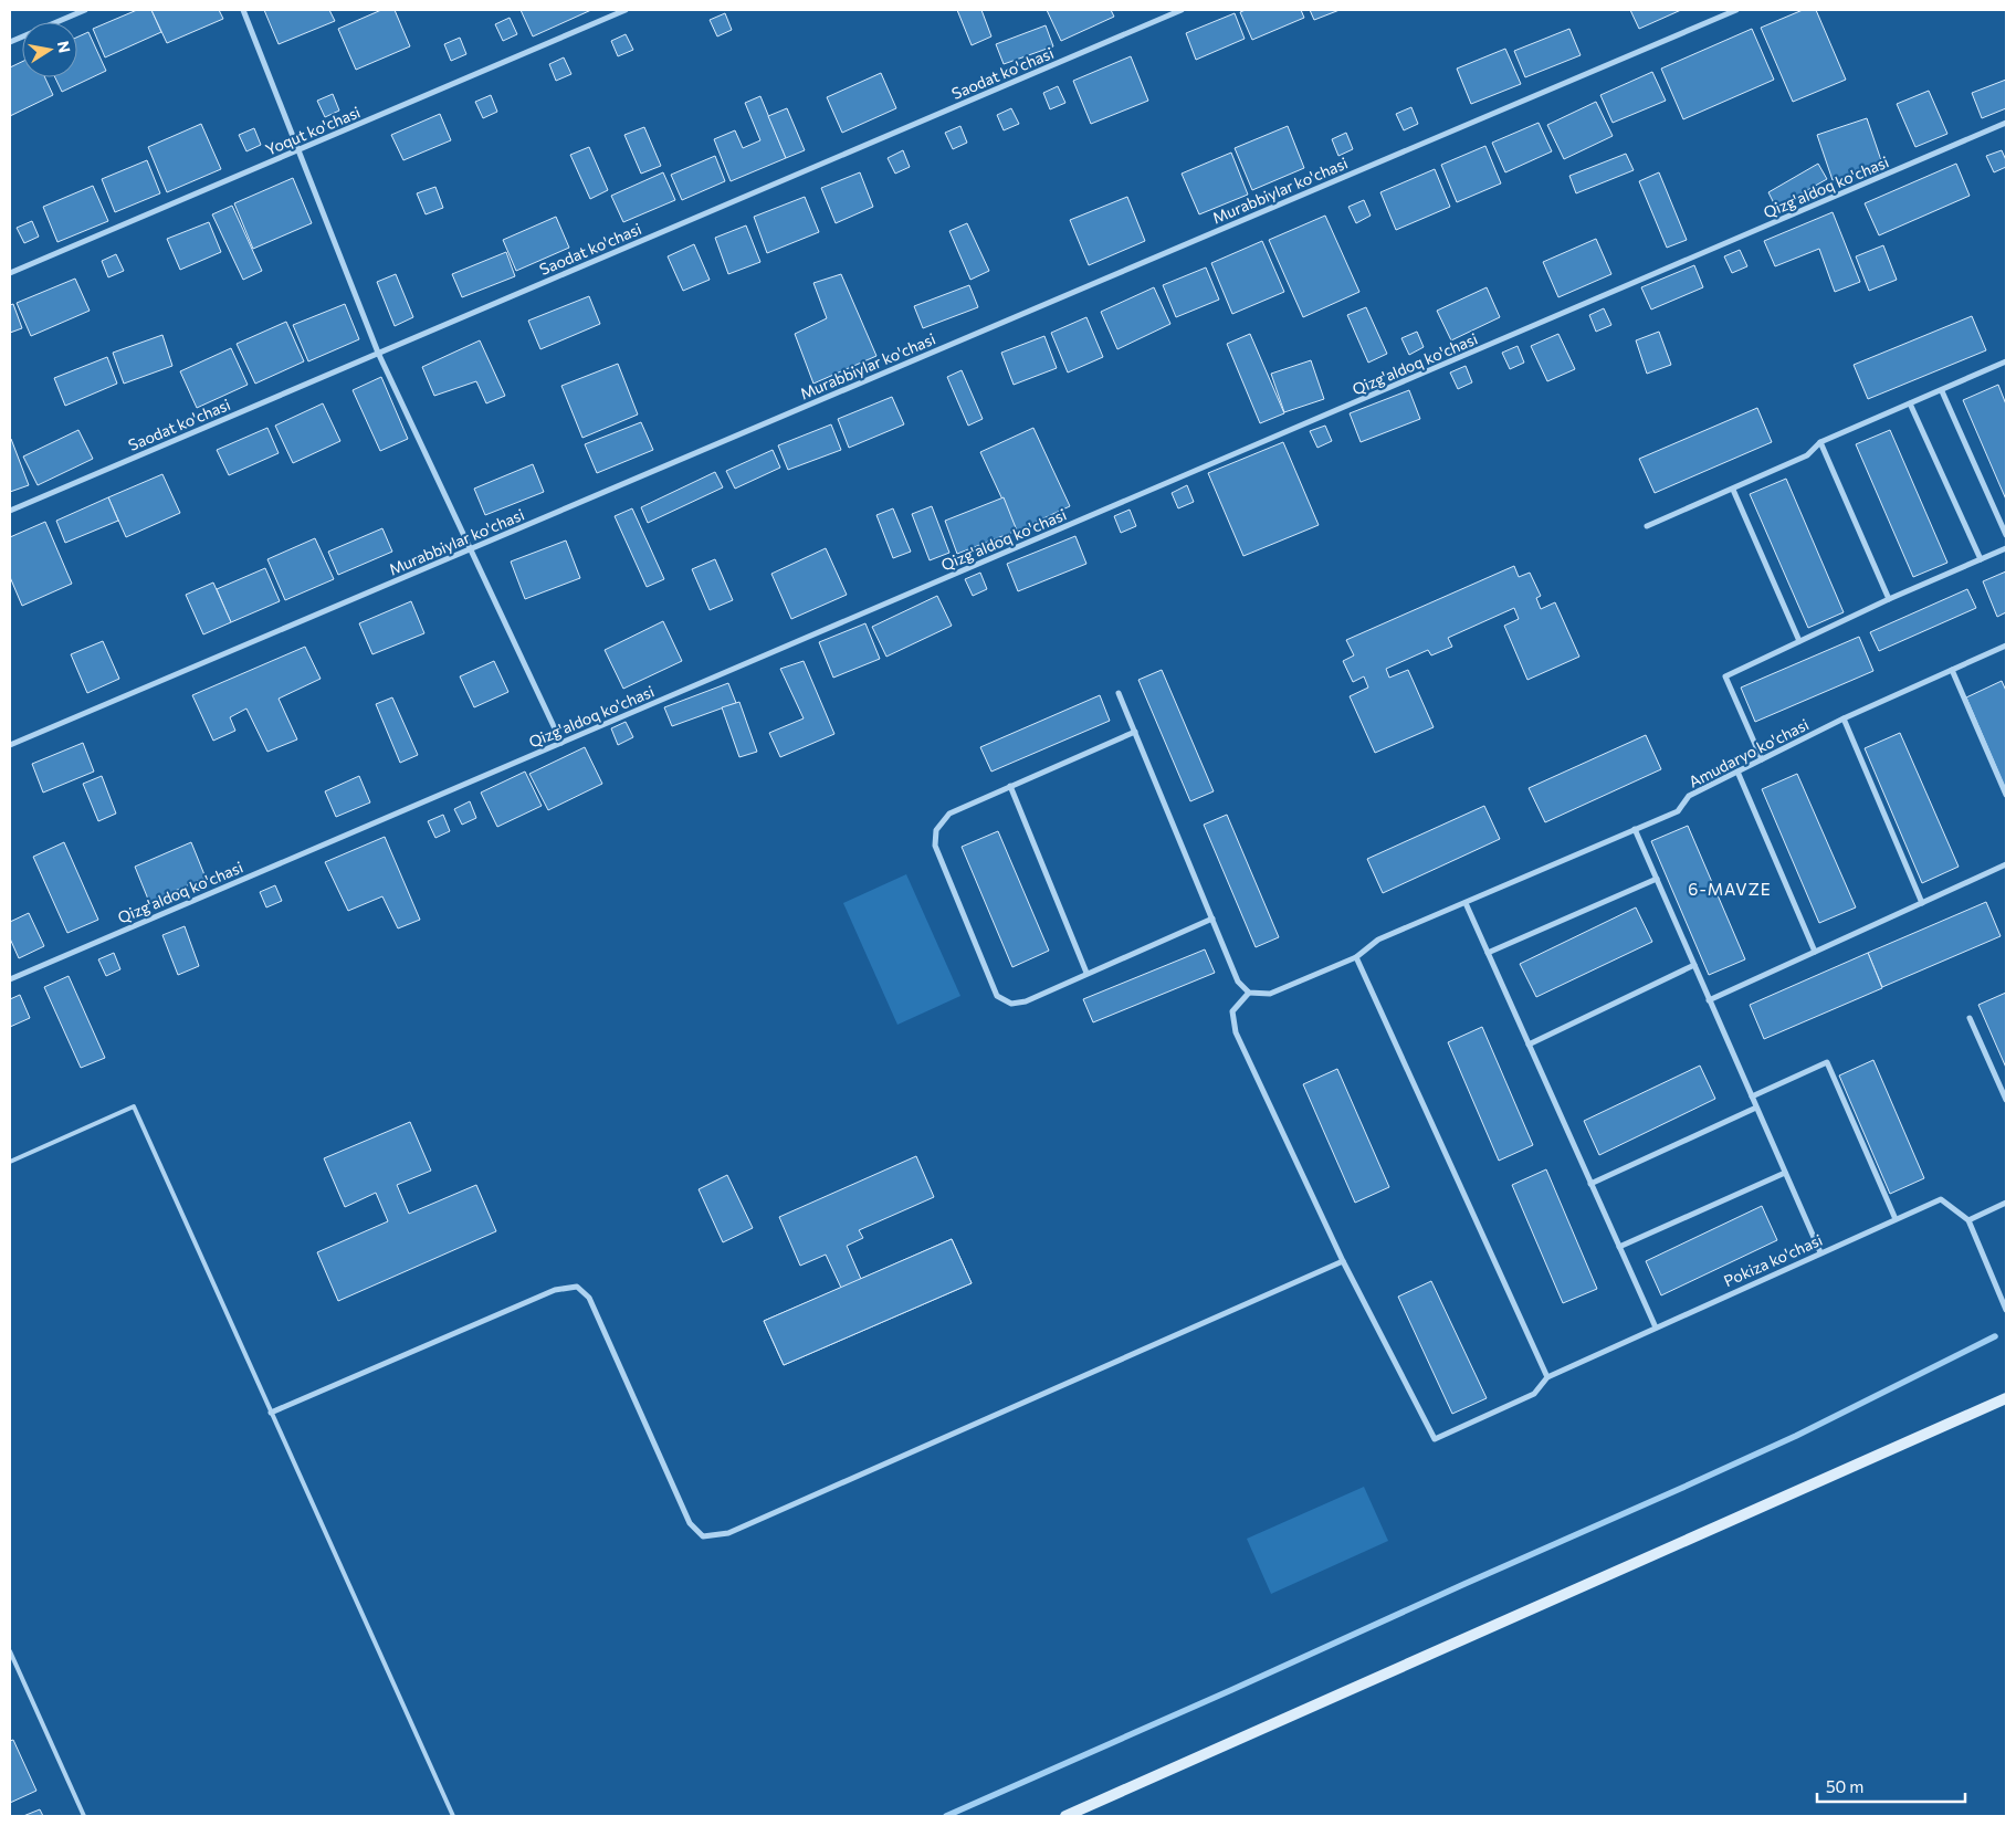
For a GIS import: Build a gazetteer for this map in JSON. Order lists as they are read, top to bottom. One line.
{"streets":{"street":["Saodat ko'chasi","Yoqut ko'chasi","Qizg'aldoq ko'chasi","Murabbiylar ko'chasi","Amudaryo ko'chasi","Pokiza ko'chasi"]},"districts":["6-MAVZE"],"scale_bar":"50 m","north":"right"}
